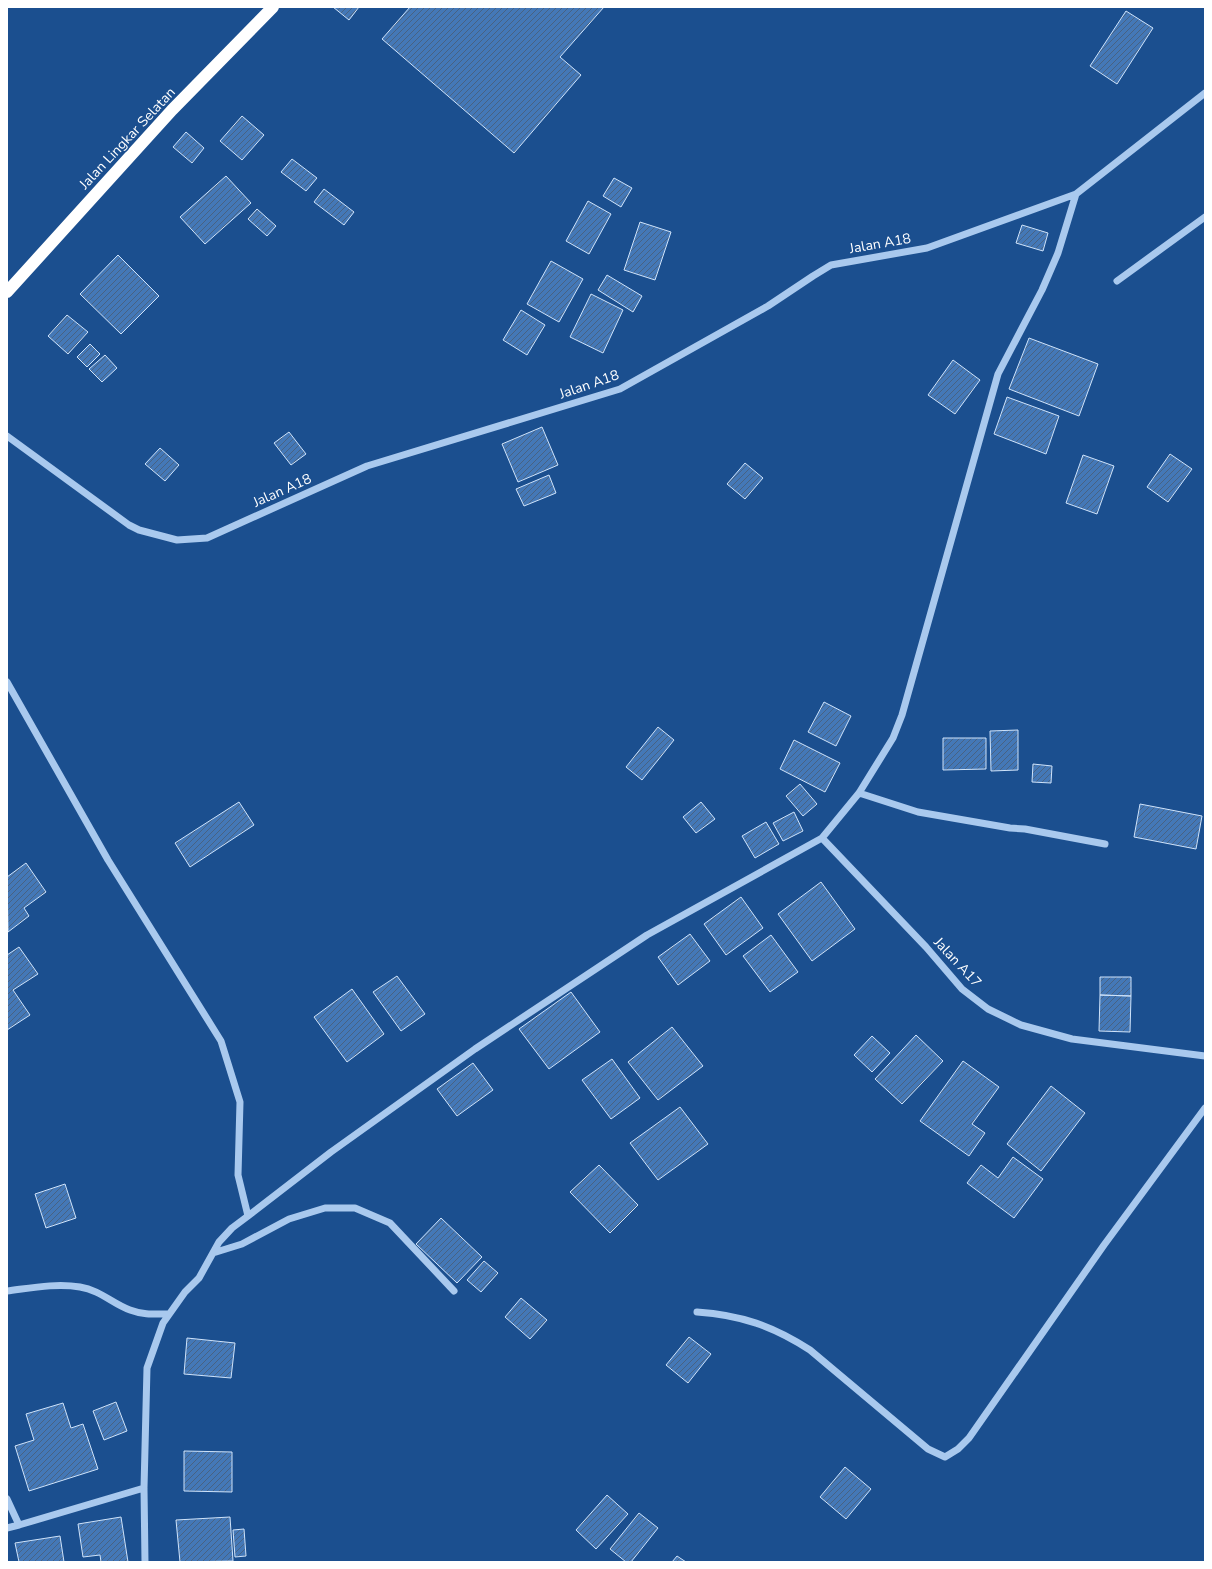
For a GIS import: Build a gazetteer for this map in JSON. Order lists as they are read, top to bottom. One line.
{"streets":{"highway":["Jalan Lingkar Selatan"],"street":["Jalan A18","Jalan A17"]}}
